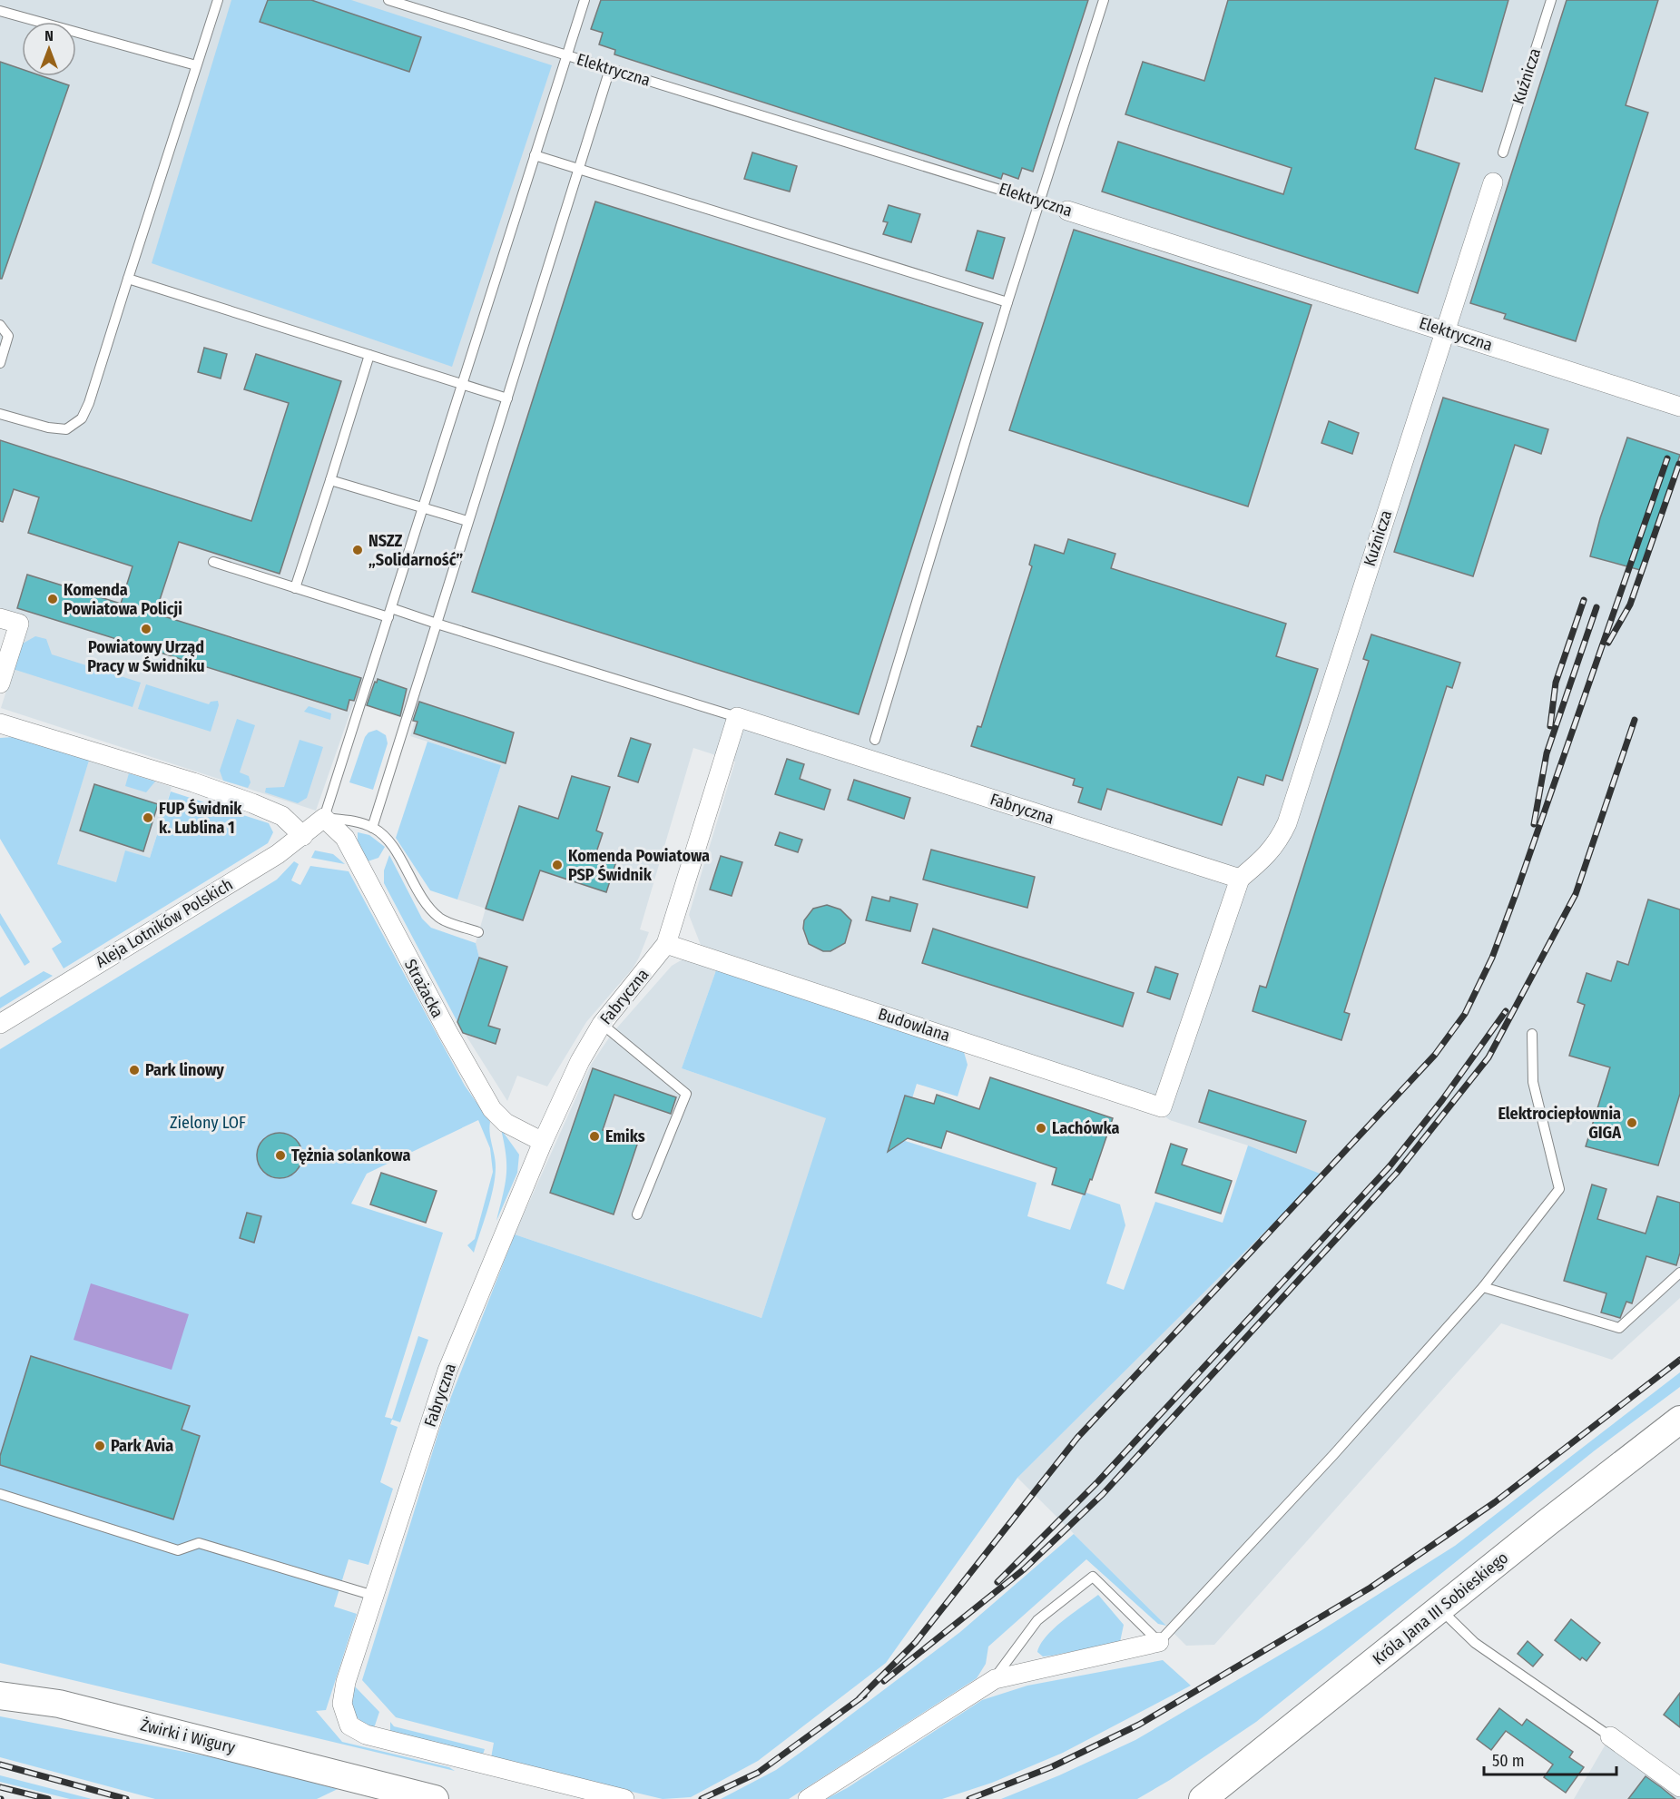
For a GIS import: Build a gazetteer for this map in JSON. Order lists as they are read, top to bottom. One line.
{"streets":{"main road":["Króla Jana III Sobieskiego","Żwirki i Wigury"],"street":["Elektryczna","Kuźnicza","Fabryczna","Aleja Lotników Polskich","Strażacka","Budowlana"]},"crossings":[["Elektryczna","Kuźnicza"],["Kuźnicza","Fabryczna"],["Kuźnicza","Budowlana"],["Fabryczna","Strażacka"],["Fabryczna","Budowlana"],["Aleja Lotników Polskich","Strażacka"]],"parks":["Zielony LOF"],"places":["NSZZ „Solidarność”","Komenda Powiatowa Policji","Powiatowy Urząd Pracy w Świdniku","FUP Świdnik k. Lublina 1","Komenda Powiatowa PSP Świdnik","Park linowy","Elektrociepłownia GIGA","Lachówka","Emiks","Tężnia solankowa","Park Avia"],"scale_bar":"50 m","north":"top"}
